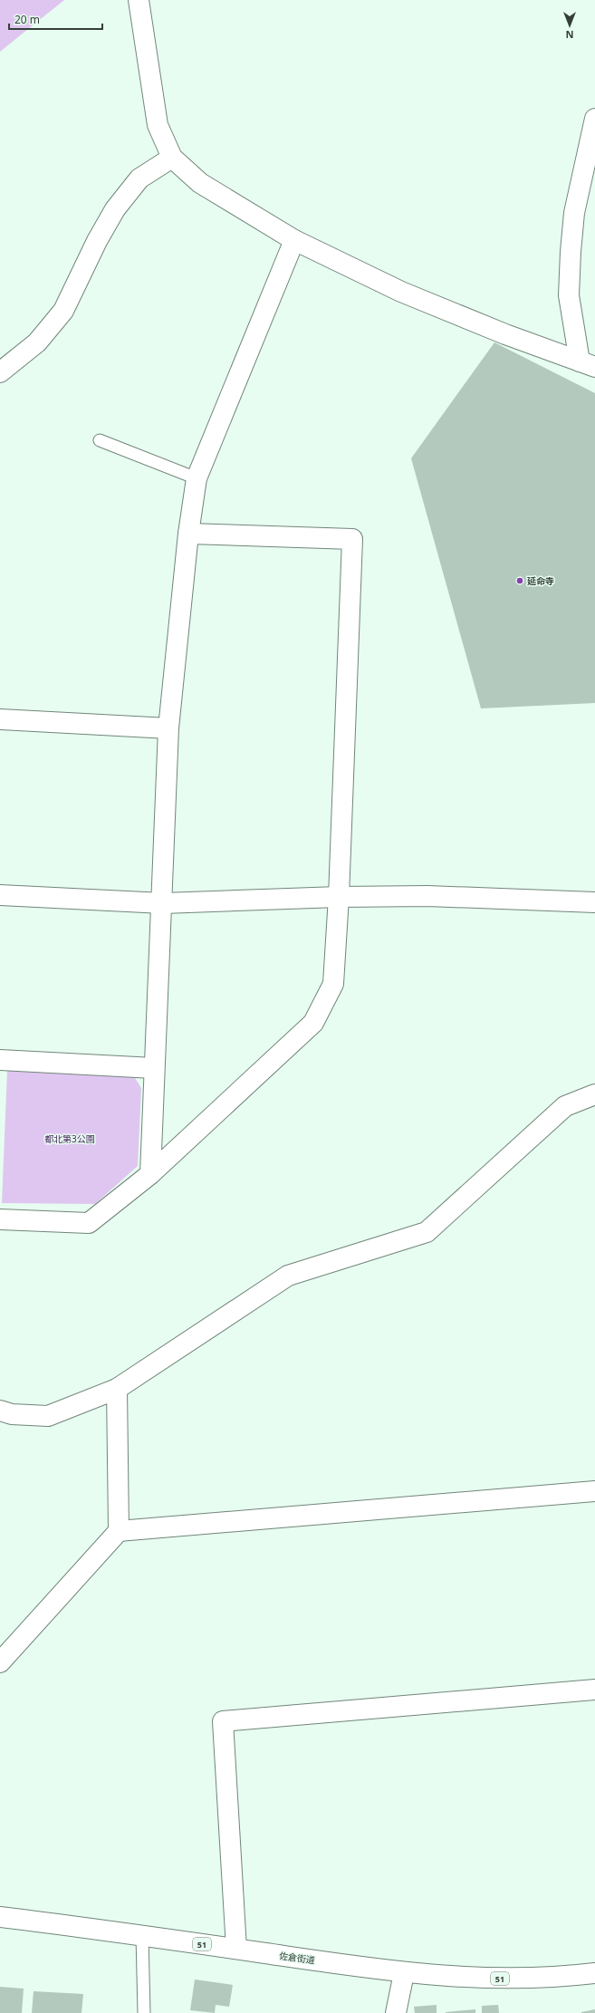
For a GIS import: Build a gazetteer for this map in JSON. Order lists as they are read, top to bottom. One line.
{"streets":{"main road":["51","佐倉街道"]},"parks":["都北第3公園"],"places":["延命寺"],"scale_bar":"20 m","north":"bottom"}
